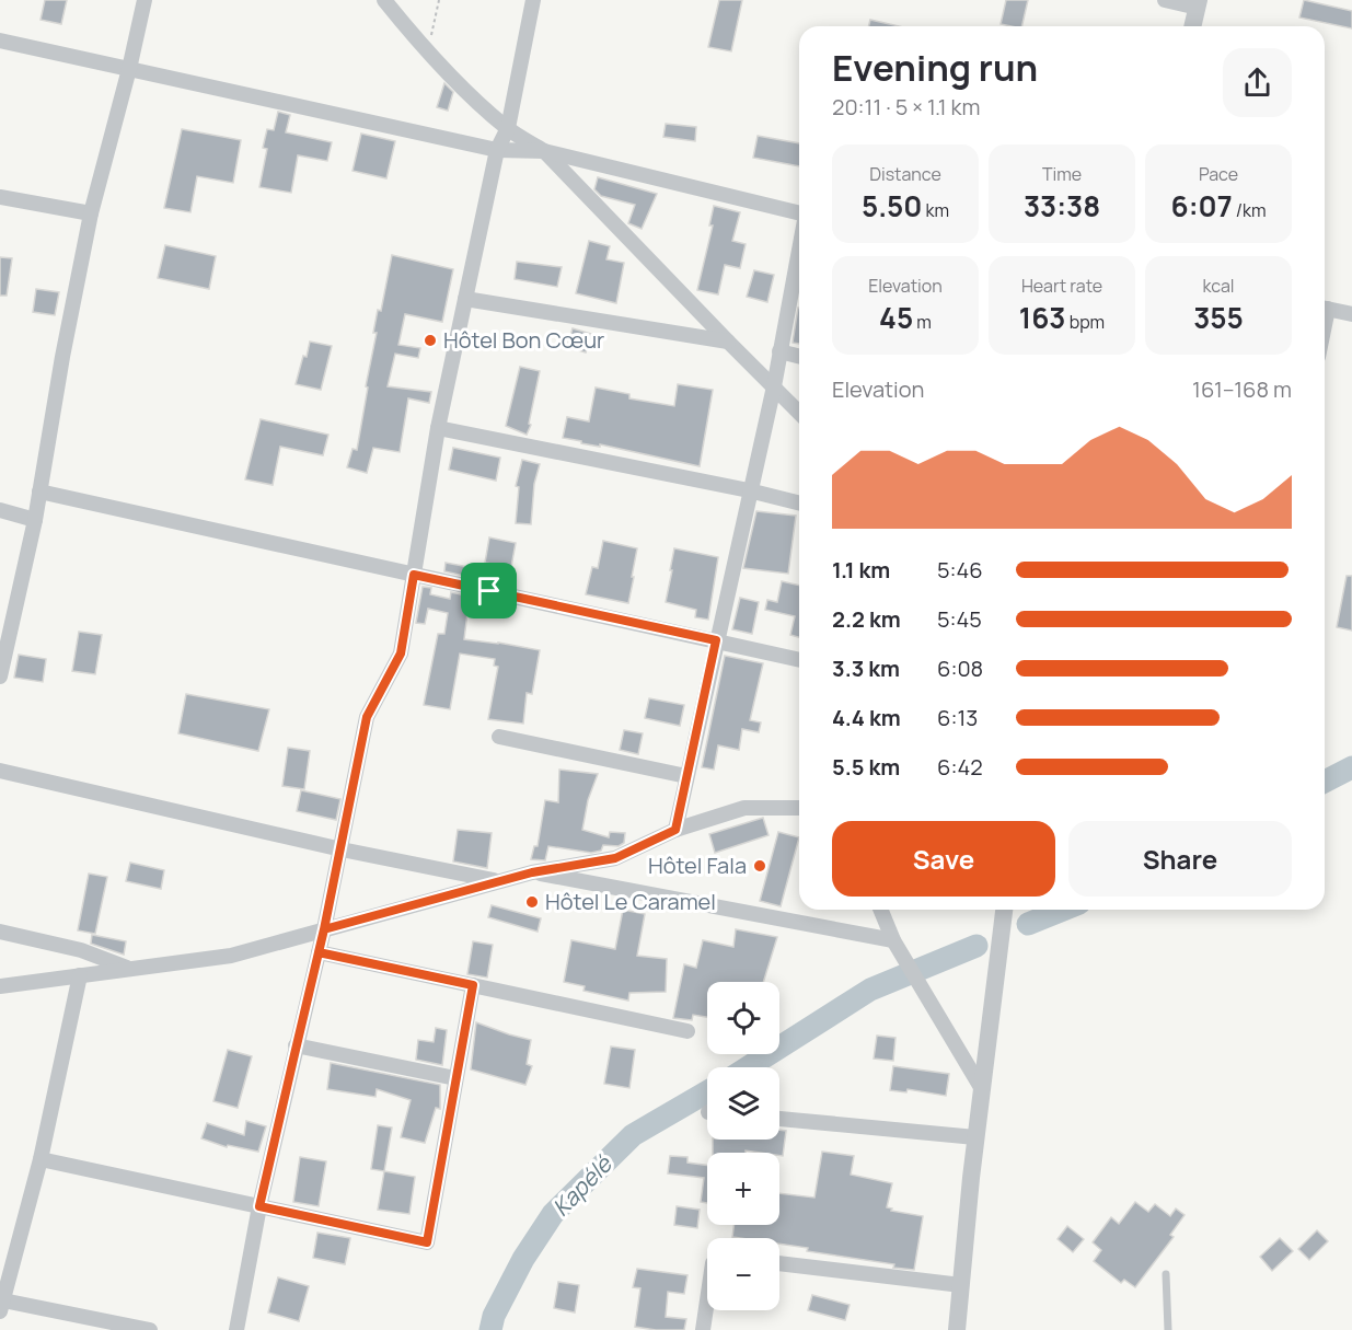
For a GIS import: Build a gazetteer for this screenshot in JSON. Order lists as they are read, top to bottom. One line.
{"water":["Kapélé"],"places":["Hôtel Bon Cœur","Hôtel Fala","Hôtel Le Caramel"],"page":{"heading":["Evening run","20:11 · 5 × 1.1 km"],"stats":[["Distance","5.50 km"],["Time","33:38"],["Pace","6:07 /km"],["Elevation","45 m"],["Heart rate","163 bpm"],["kcal","355"]],"chart":["Elevation","161–168 m"],"list":[{"name":"1.1 km","note":"5:46"},{"name":"2.2 km","note":"5:45"},{"name":"3.3 km","note":"6:08"},{"name":"4.4 km","note":"6:13"},{"name":"5.5 km","note":"6:42"}],"buttons":["Save","Share"],"map_buttons":["+","−"]}}
